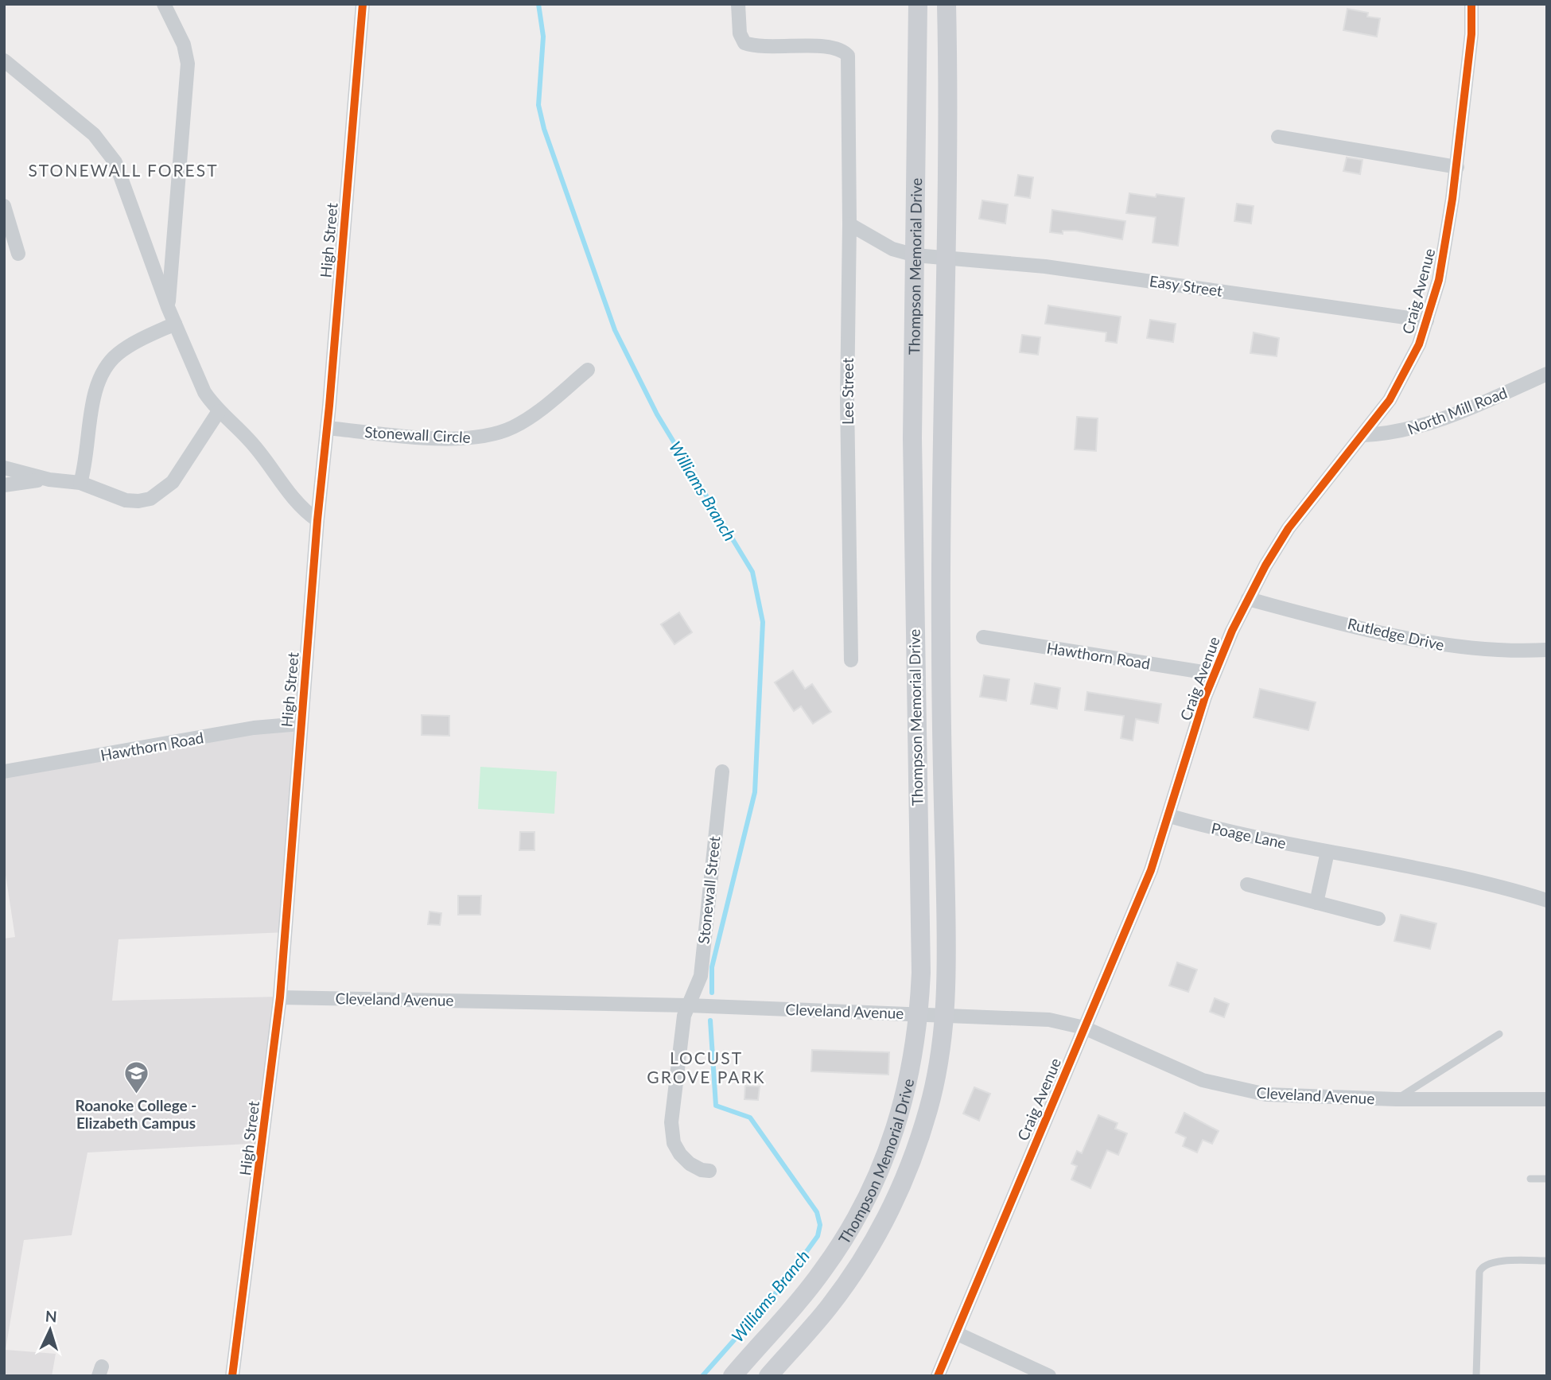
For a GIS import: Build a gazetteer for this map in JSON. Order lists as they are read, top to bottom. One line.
{"streets":{"main road":["Thompson Memorial Drive"],"street":["High Street","Easy Street","Craig Avenue","Lee Street","North Mill Road","Stonewall Circle","Rutledge Drive","Hawthorn Road","Poage Lane","Stonewall Street","Cleveland Avenue"]},"crossings":[["High Street","Stonewall Circle"],["High Street","Hawthorn Road"],["High Street","Cleveland Avenue"],["Thompson Memorial Drive","Easy Street"],["Thompson Memorial Drive","Cleveland Avenue"],["Easy Street","Craig Avenue"],["Craig Avenue","North Mill Road"],["Craig Avenue","Rutledge Drive"],["Craig Avenue","Hawthorn Road"],["Craig Avenue","Poage Lane"],["Craig Avenue","Cleveland Avenue"],["Stonewall Street","Cleveland Avenue"]],"districts":["STONEWALL FOREST","LOCUST GROVE PARK"],"water":["Williams Branch"],"places":{"school or university":["Roanoke College - Elizabeth Campus"]},"north":"top"}
